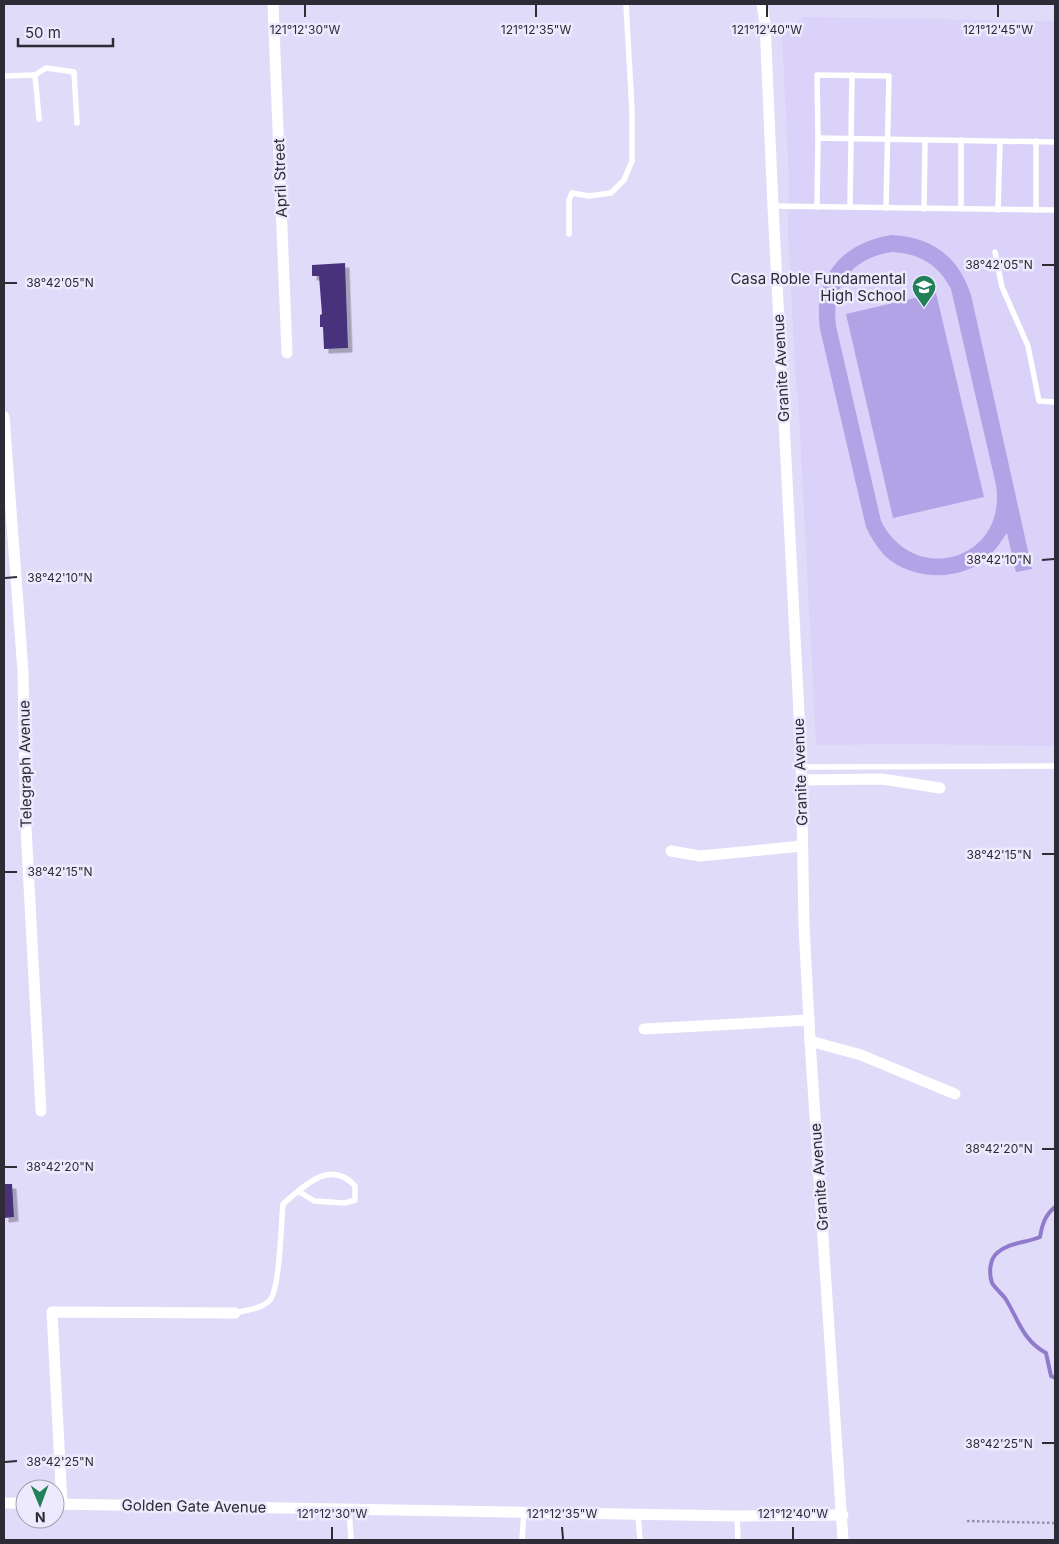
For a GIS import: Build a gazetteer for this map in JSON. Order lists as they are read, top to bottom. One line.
{"streets":{"street":["April Street","Granite Avenue","Telegraph Avenue","Golden Gate Avenue"]},"crossings":[["Granite Avenue","Golden Gate Avenue"]],"places":{"school or university":["Casa Roble Fundamental High School"]},"scale_bar":"50 m","north":"bottom","coordinates":["121°12'30\"W","121°12'35\"W","121°12'40\"W","121°12'45\"W","38°42'05\"N","38°42'10\"N","38°42'15\"N","38°42'20\"N","38°42'25\"N"]}
